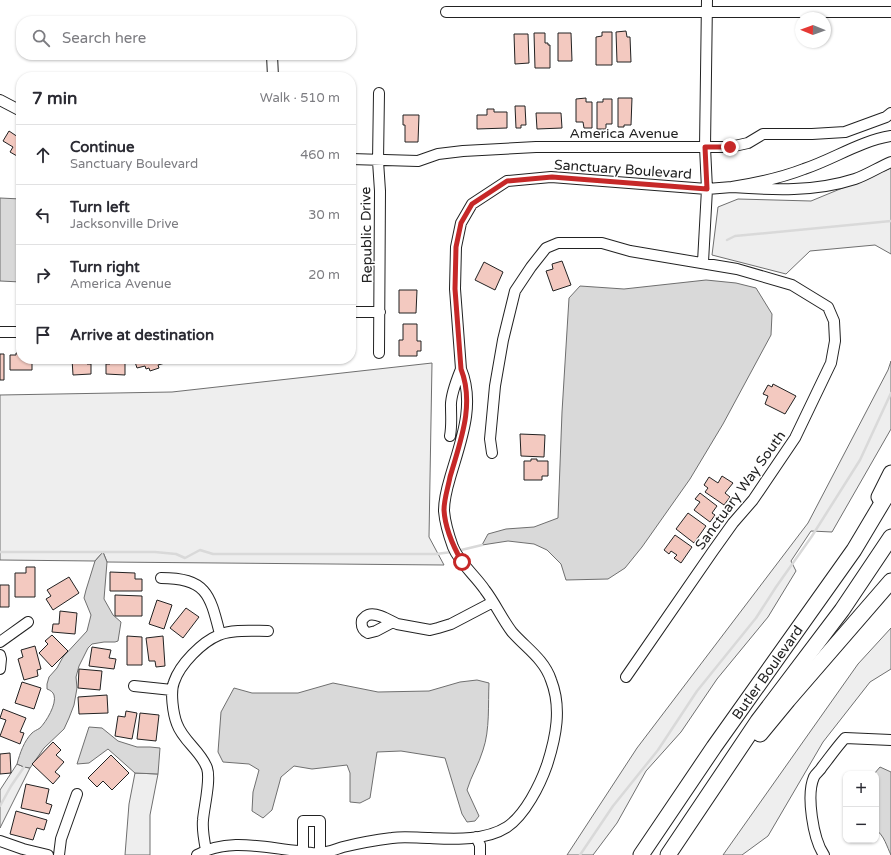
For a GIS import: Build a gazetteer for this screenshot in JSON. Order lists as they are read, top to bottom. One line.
{"streets":{"highway":["Butler Boulevard"],"street":["America Avenue","Sanctuary Boulevard","Republic Drive","Sanctuary Way South"]},"crossings":[["America Avenue","Republic Drive"]],"north":"left","page":{"search":"Search here","heading":["7 min","Walk · 510 m"],"list":[["Continue","Sanctuary Boulevard","460 m"],["Turn left","Jacksonville Drive","30 m"],["Turn right","America Avenue","20 m"],"Arrive at destination"],"map_buttons":["+","−"]}}
